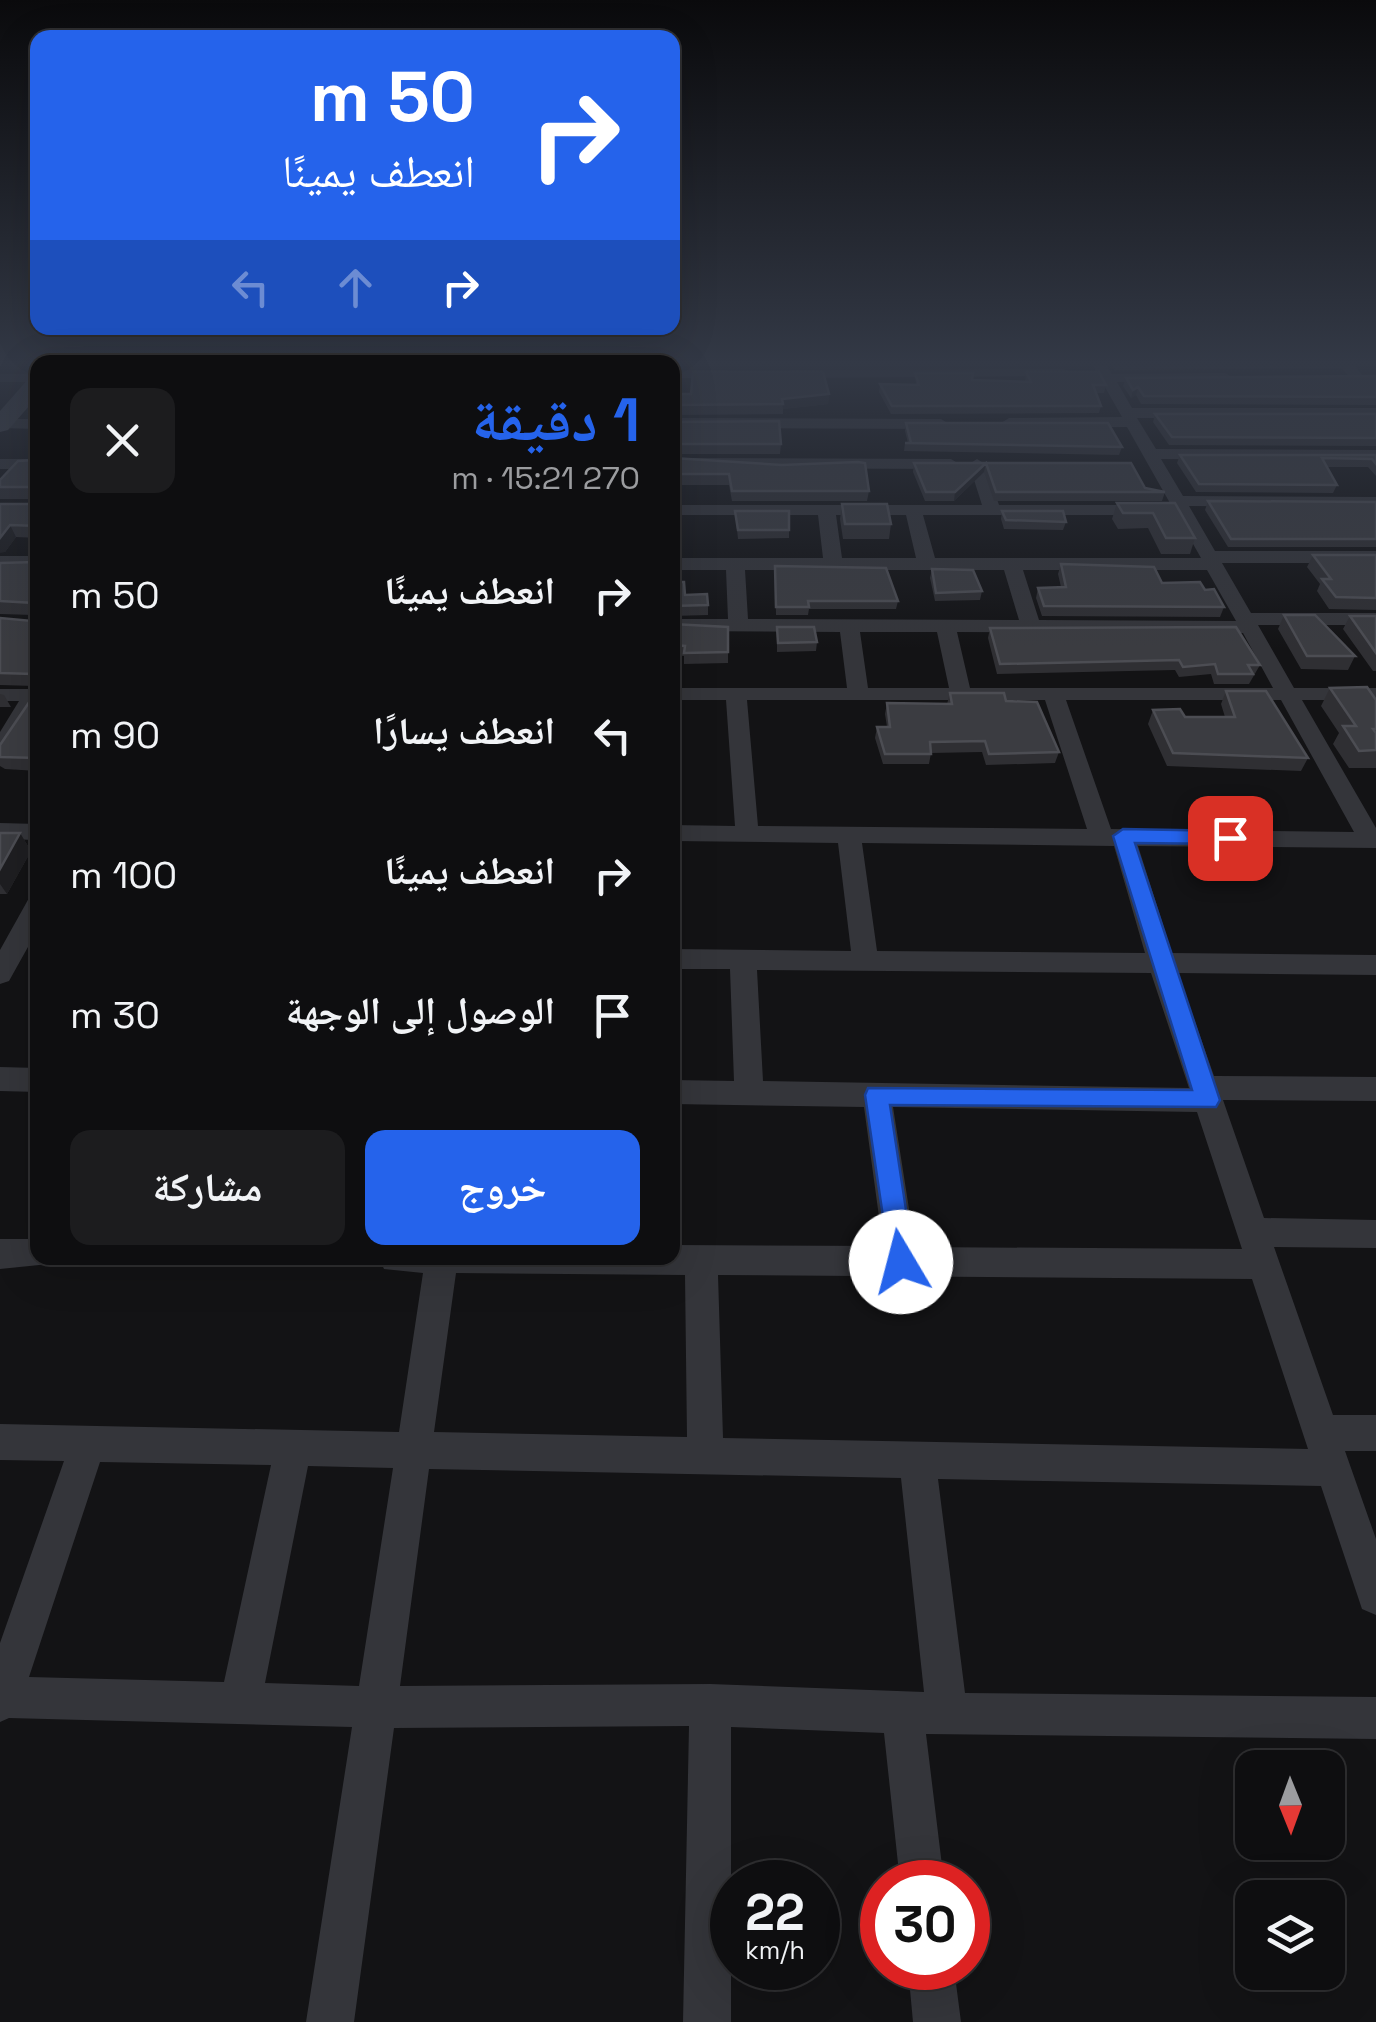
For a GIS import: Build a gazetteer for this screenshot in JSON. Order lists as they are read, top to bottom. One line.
{"north":"bottom","page":{"turn":["50 m","انعطف يمينًا"],"heading":["1 دقيقة","270 m · 15:21"],"list":[{"name":"انعطف يمينًا","value":"50 m"},{"name":"انعطف يسارًا","value":"90 m"},{"name":"انعطف يمينًا","value":"100 m"},{"name":"الوصول إلى الوجهة","value":"30 m"}],"buttons":["خروج","مشاركة"],"speed":"22 km/h","limit":"30"}}
